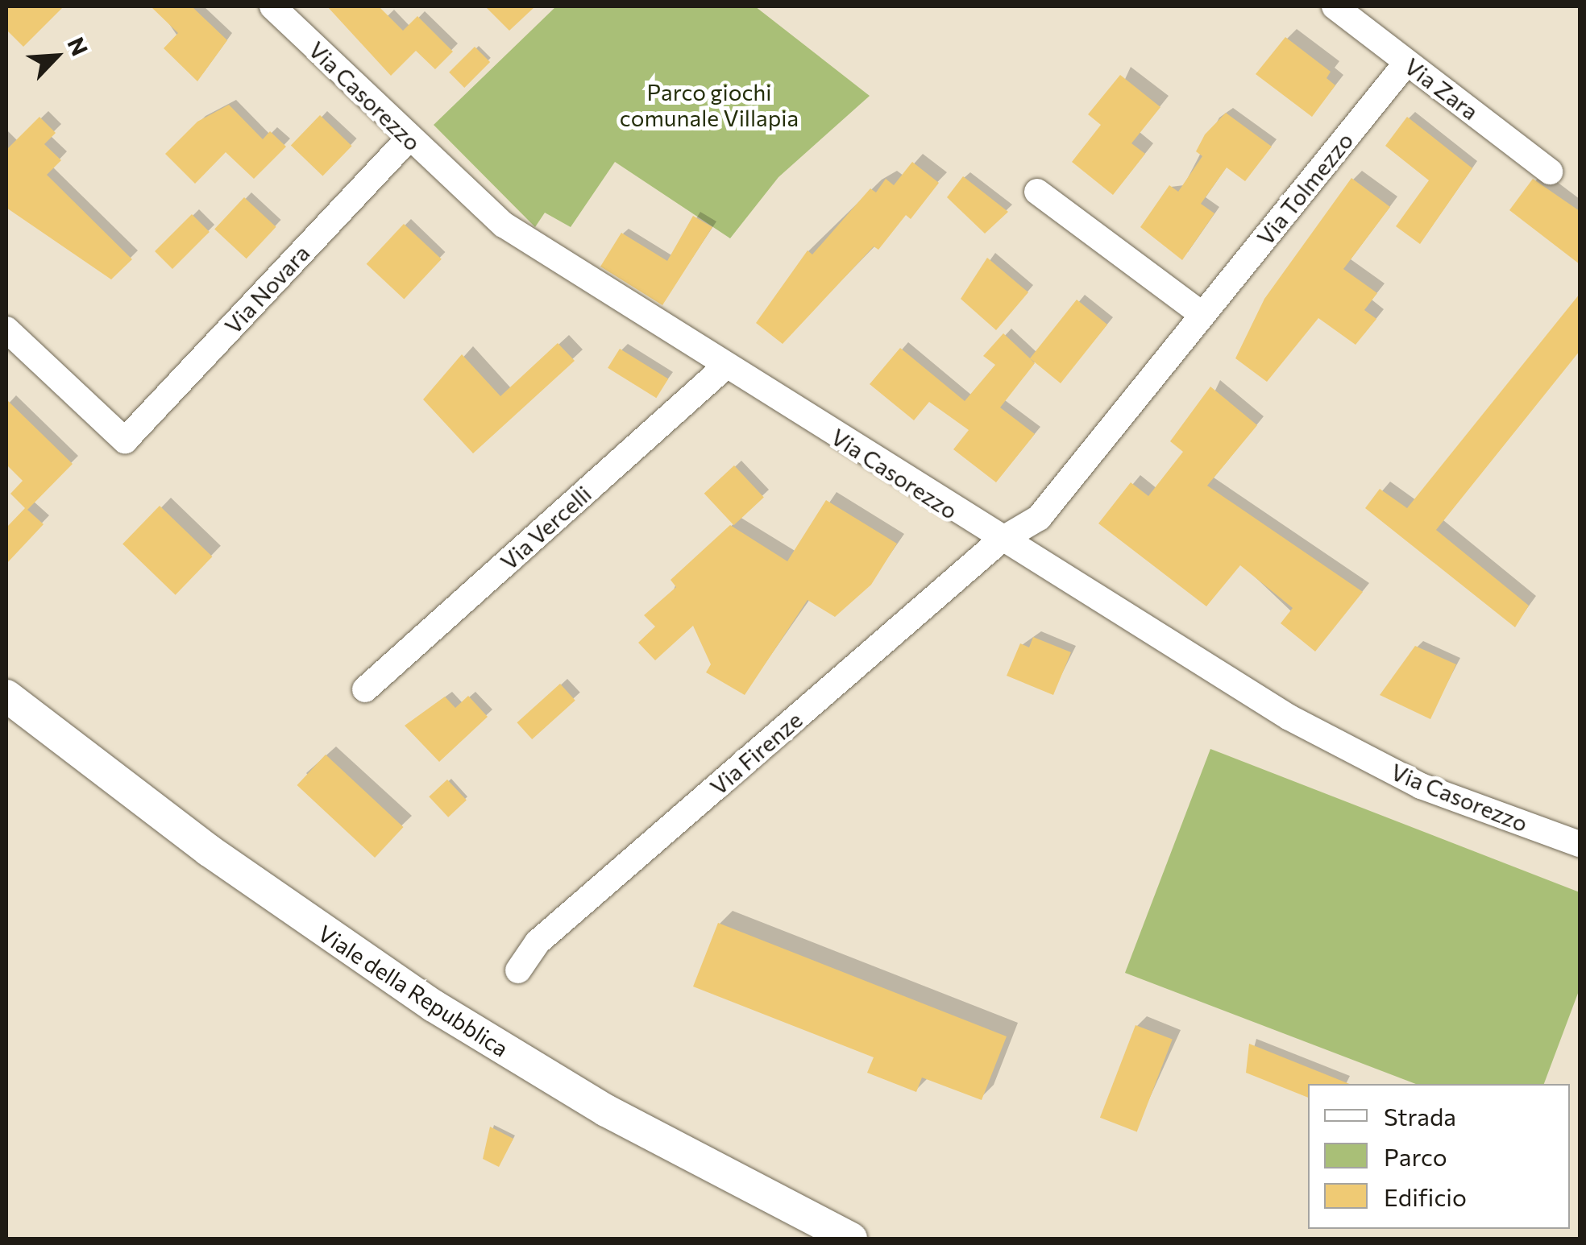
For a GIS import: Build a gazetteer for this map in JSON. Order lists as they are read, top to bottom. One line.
{"streets":{"street":["Via Zara","Via Casorezzo","Via Tolmezzo","Via Novara","Via Vercelli","Via Firenze","Viale della Repubblica"]},"crossings":[["Via Zara","Via Tolmezzo"],["Via Casorezzo","Via Tolmezzo"],["Via Casorezzo","Via Novara"],["Via Casorezzo","Via Vercelli"],["Via Casorezzo","Via Firenze"],["Via Tolmezzo","Via Firenze"]],"parks":["Parco giochi comunale Villapia"],"legend":["Strada","Parco","Edificio"],"north":"top right"}
